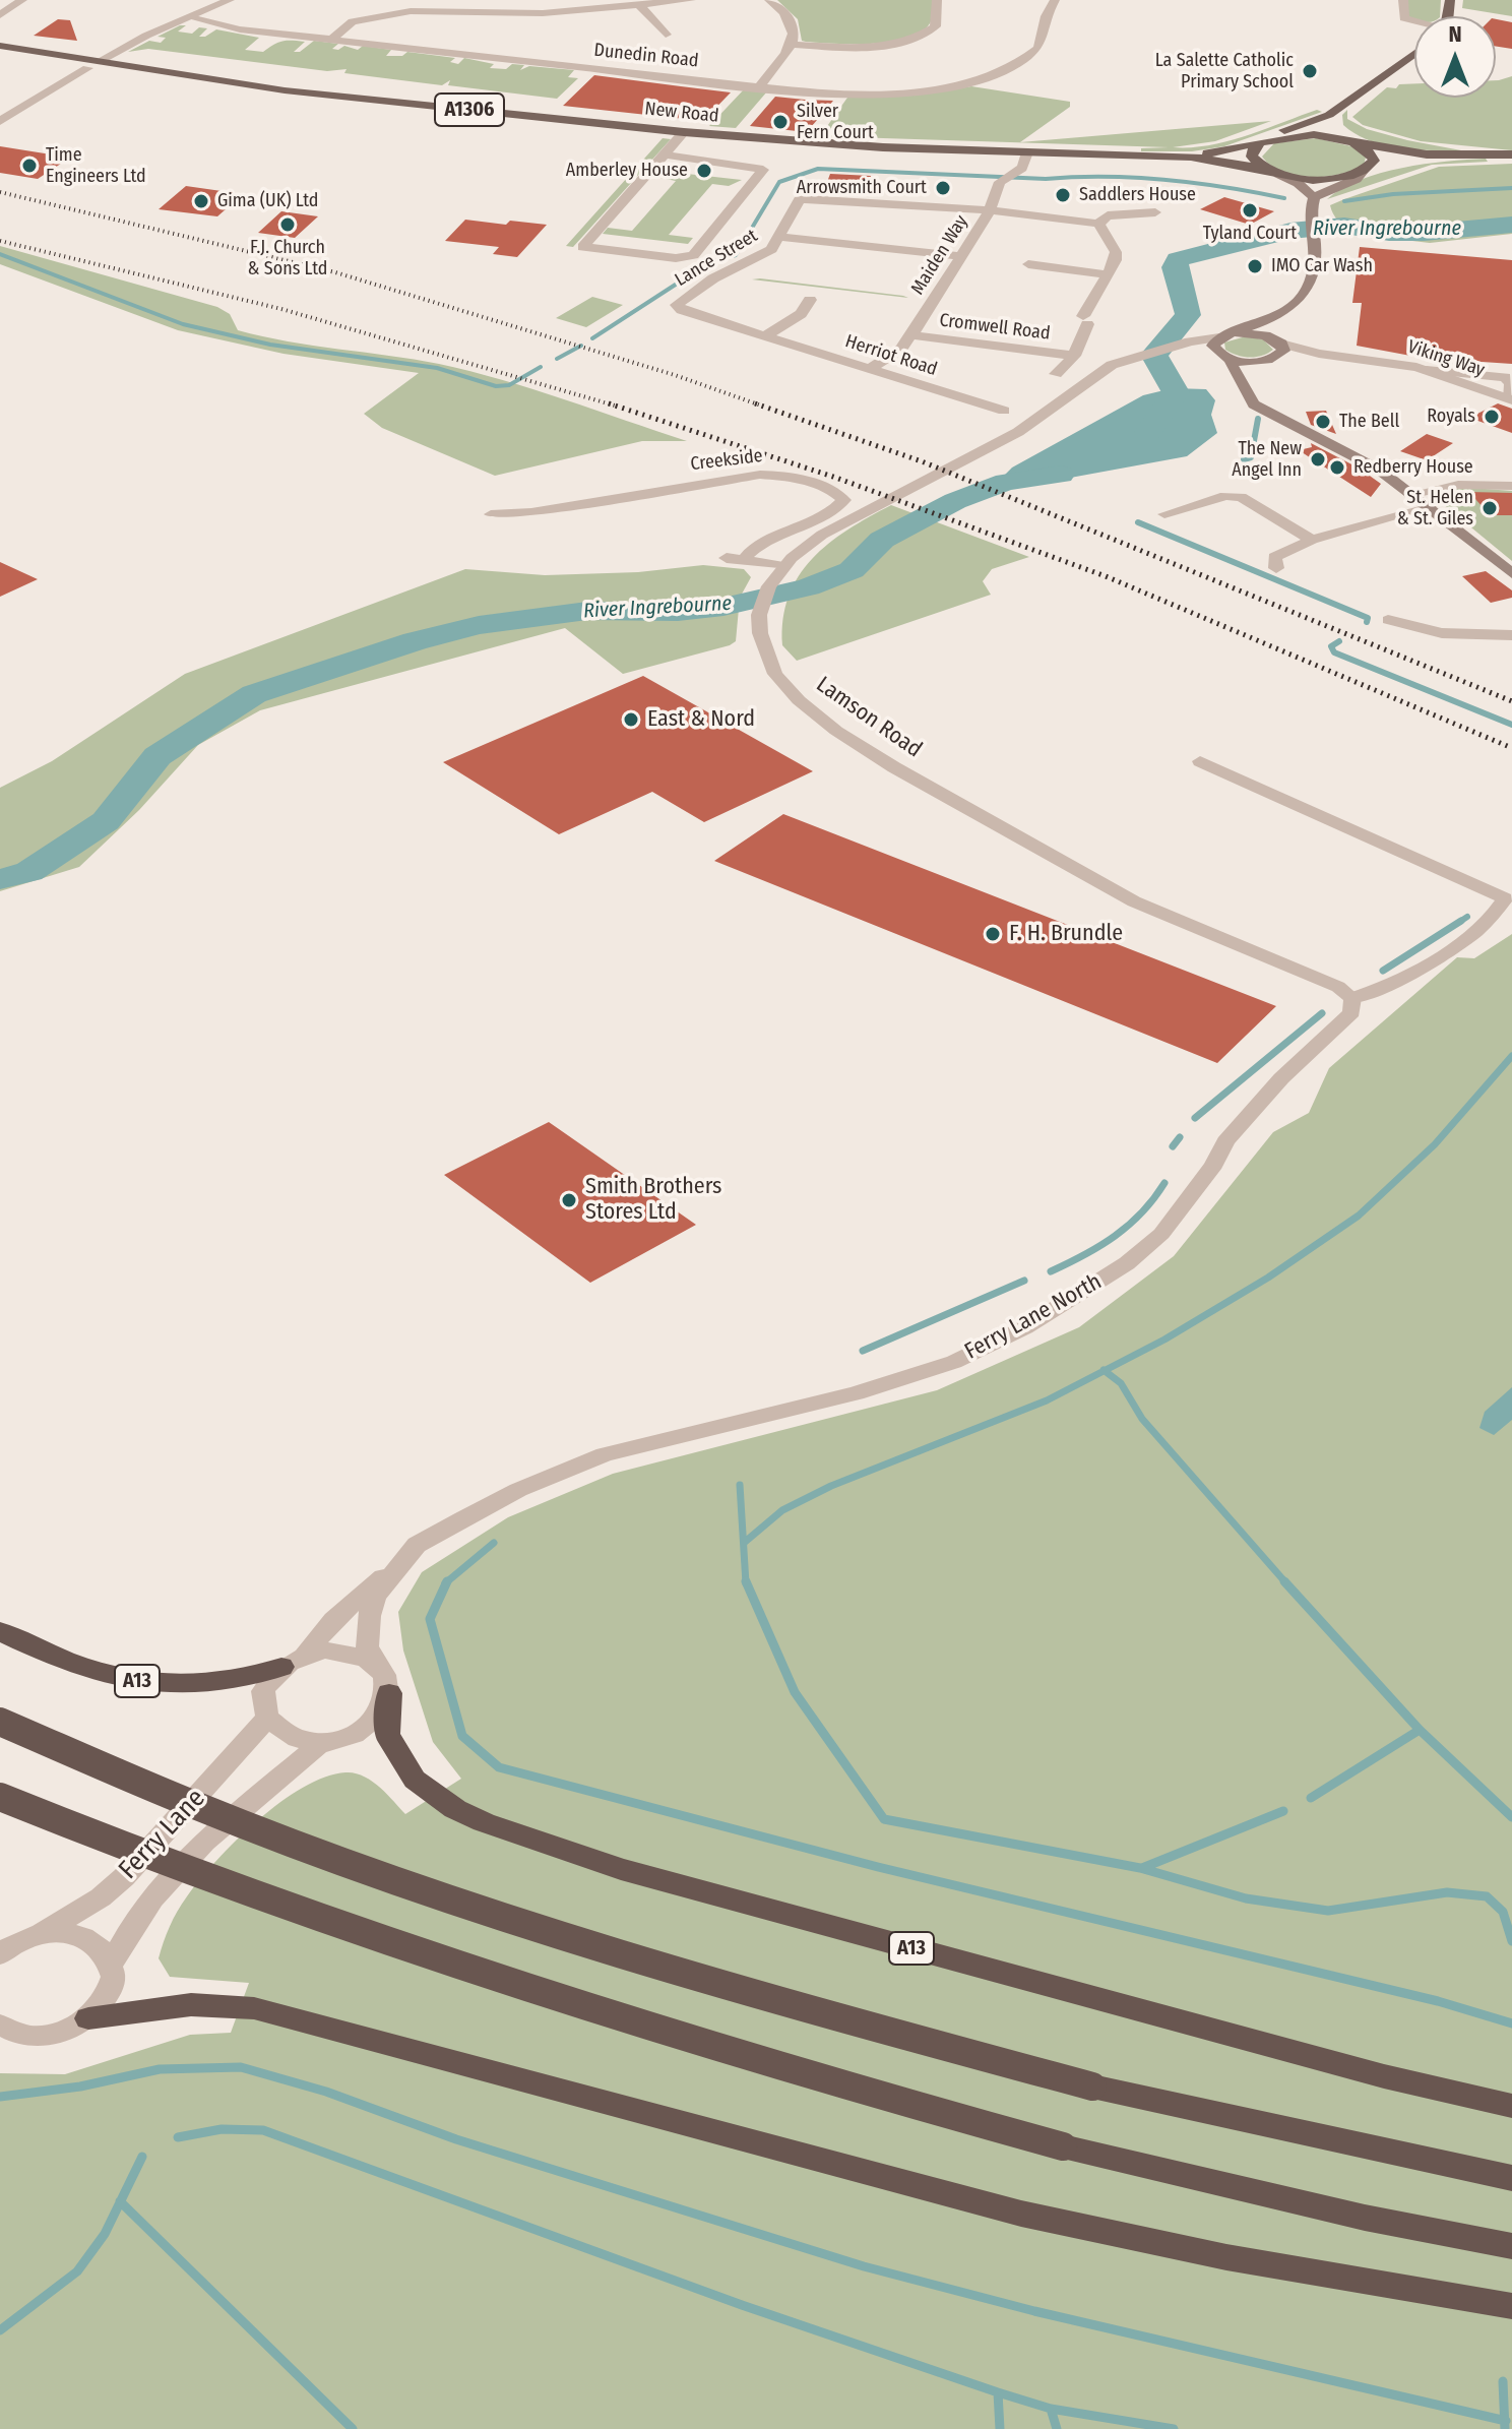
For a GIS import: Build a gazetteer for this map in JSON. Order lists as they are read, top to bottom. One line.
{"streets":{"highway":["A13"],"main road":["A1306","New Road"],"street":["Dunedin Road","Maiden Way","Lance Street","Cromwell Road","Herriot Road","Viking Way","Creekside","Lamson Road","Ferry Lane North","Ferry Lane"]},"crossings":[["New Road","Maiden Way"],["Maiden Way","Lance Street"],["Maiden Way","Cromwell Road"],["Maiden Way","Herriot Road"],["Lance Street","Herriot Road"],["Lamson Road","Ferry Lane North"],["Ferry Lane North","A13"],["Ferry Lane North","Ferry Lane"],["A13","Ferry Lane"]],"water":["River Ingrebourne"],"places":["La Salette Catholic Primary School","Silver Fern Court","Time Engineers Ltd","Amberley House","Arrowsmith Court","Saddlers House","Gima (UK) Ltd","Tyland Court","F.J. Church & Sons Ltd","IMO Car Wash","Royals","The Bell","The New Angel Inn","Redberry House","St. Helen & St. Giles","East & Nord","F. H. Brundle","Smith Brothers Stores Ltd"],"north":"top"}
